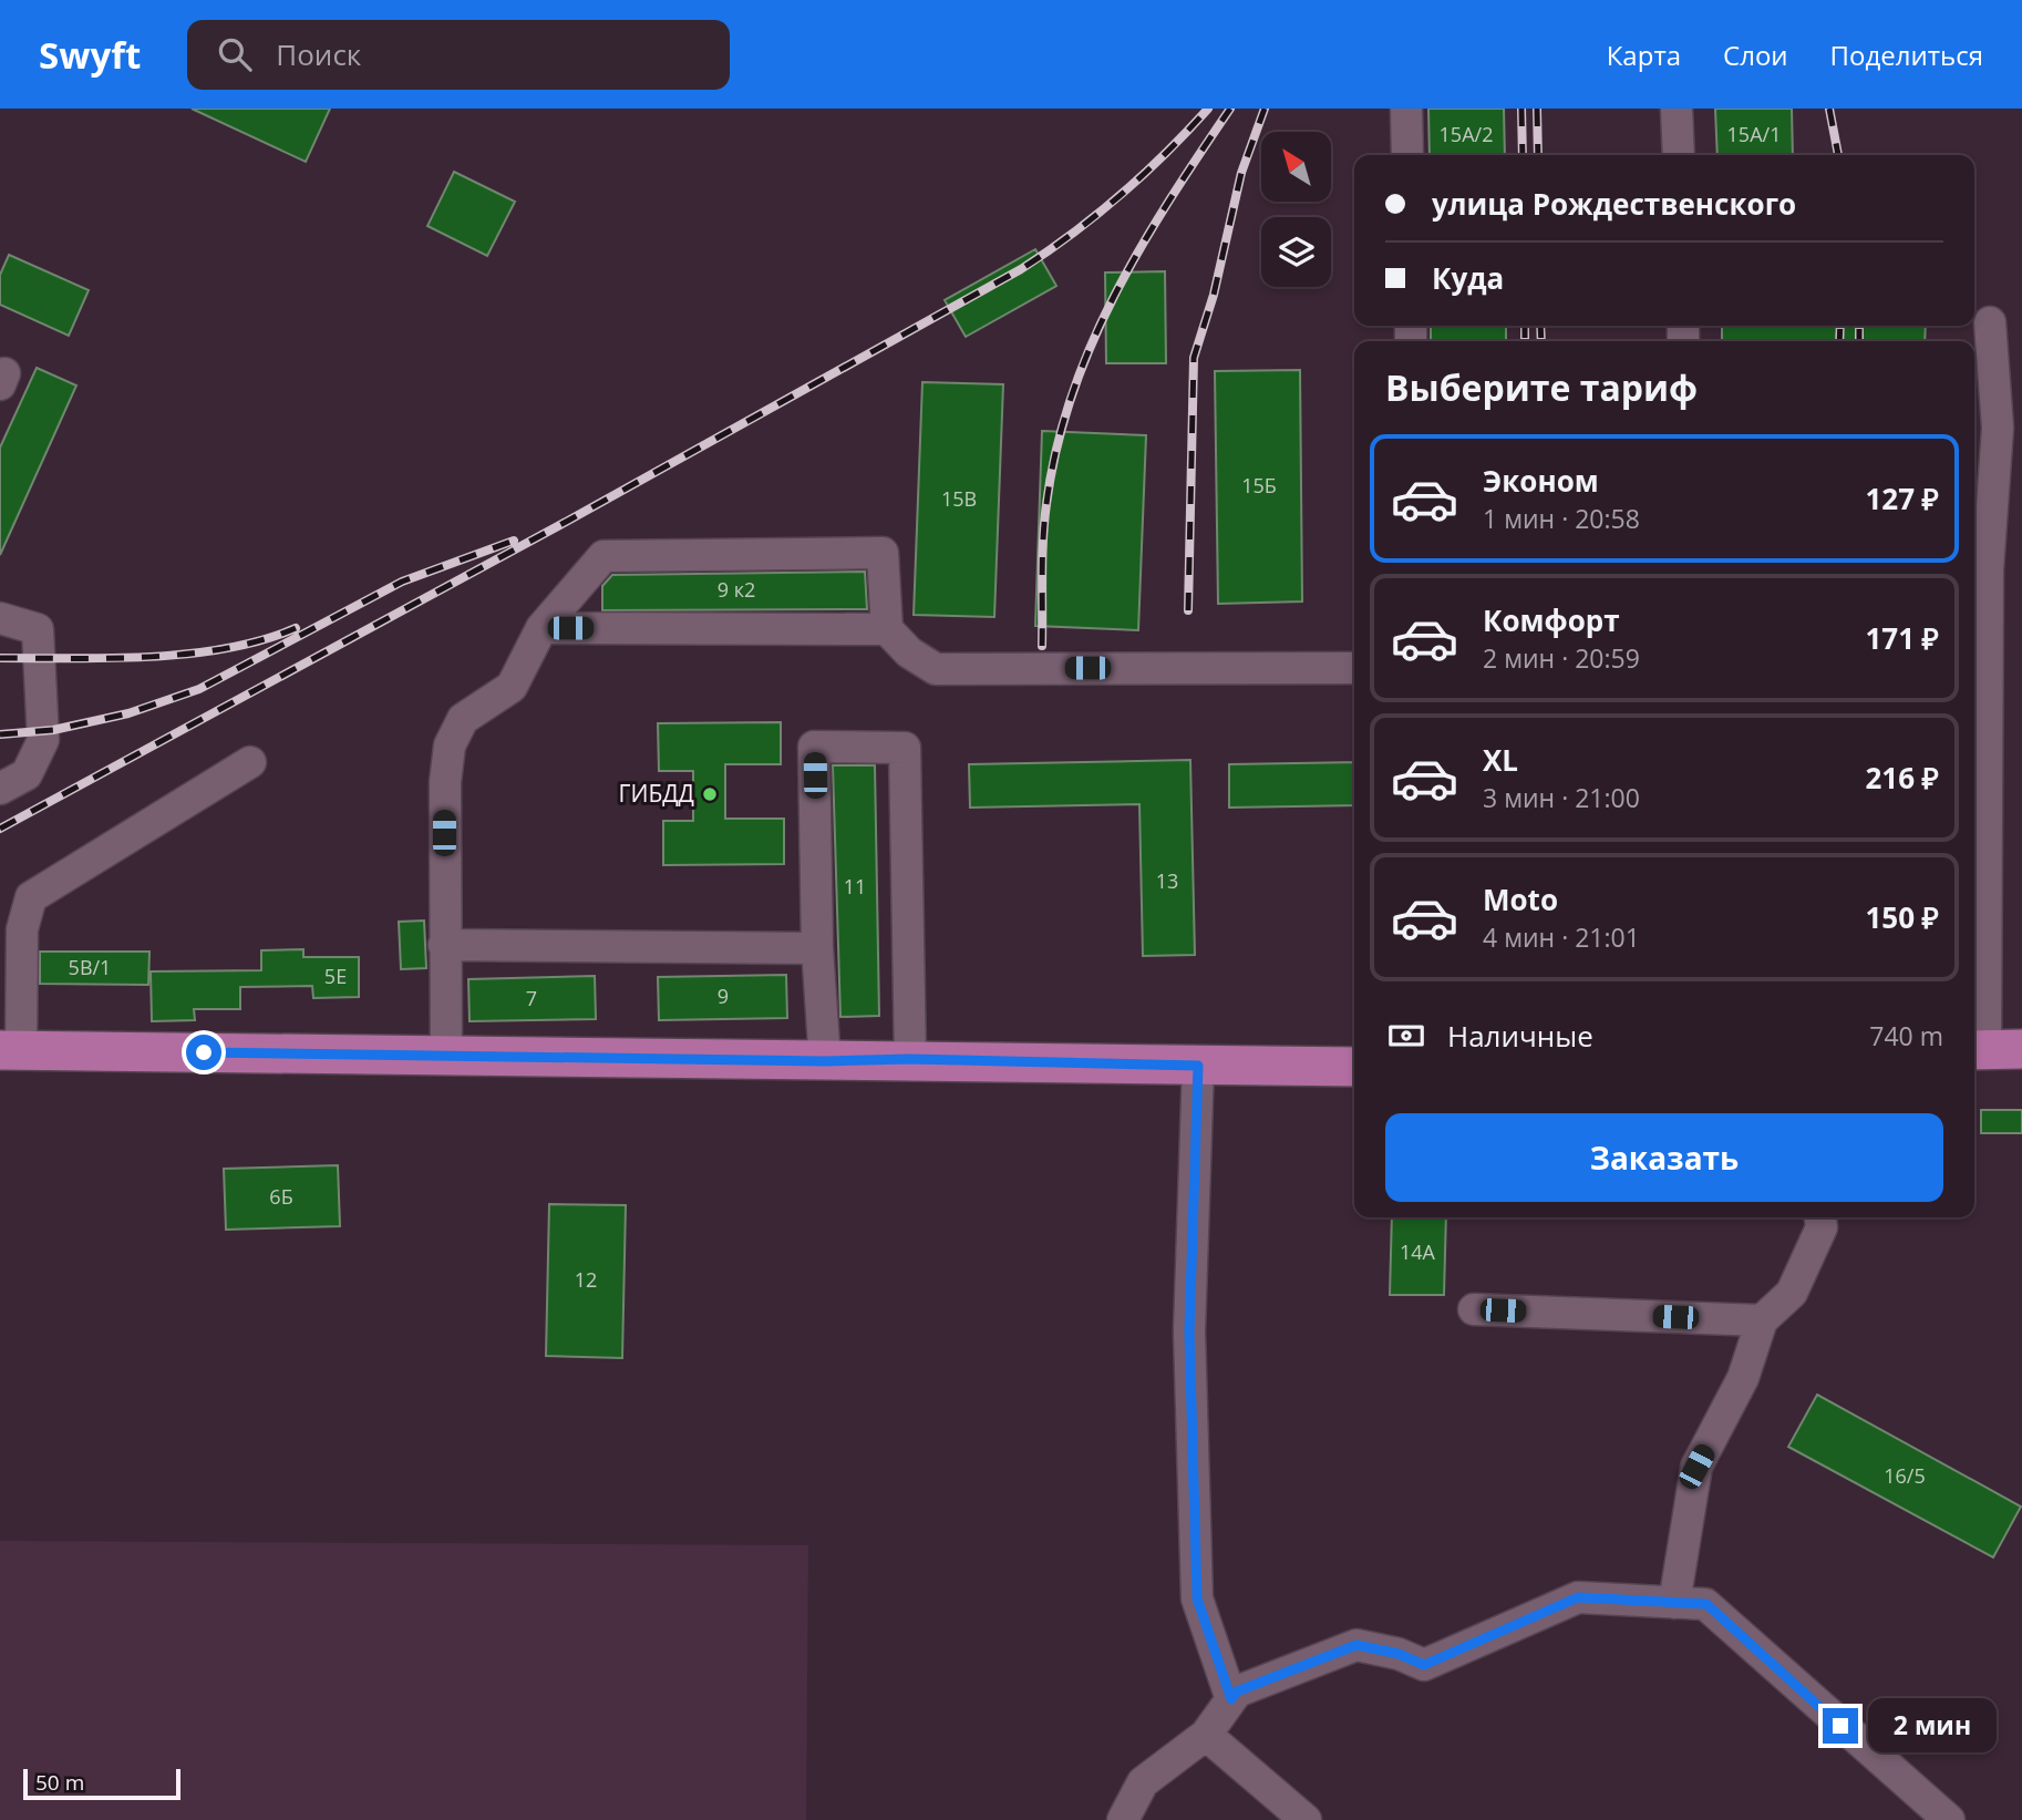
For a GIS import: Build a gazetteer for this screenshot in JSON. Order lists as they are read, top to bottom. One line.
{"places":["ГИБДД"],"house_numbers":["15А/2","15А/1","15Б","15В","9 к2","13","11","5В/1","5Е","9","7","6Б","14А","12","16/5"],"scale_bar":"50 m","north":"top left","page":{"header":"Swyft","search":"Поиск","nav":["Карта","Слои","Поделиться"],"banner":["улица Рождественского","Куда"],"heading":"Выберите тариф","list":[{"name":"Эконом","note":"1 мин · 20:58","value":"127 ₽"},{"name":"Комфорт","note":"2 мин · 20:59","value":"171 ₽"},{"name":"XL","note":"3 мин · 21:00","value":"216 ₽"},{"name":"Moto","note":"4 мин · 21:01","value":"150 ₽"}],"pay":["Наличные","740 m"],"buttons":"Заказать","bubble":"2 мин","scale":"50 m"}}
